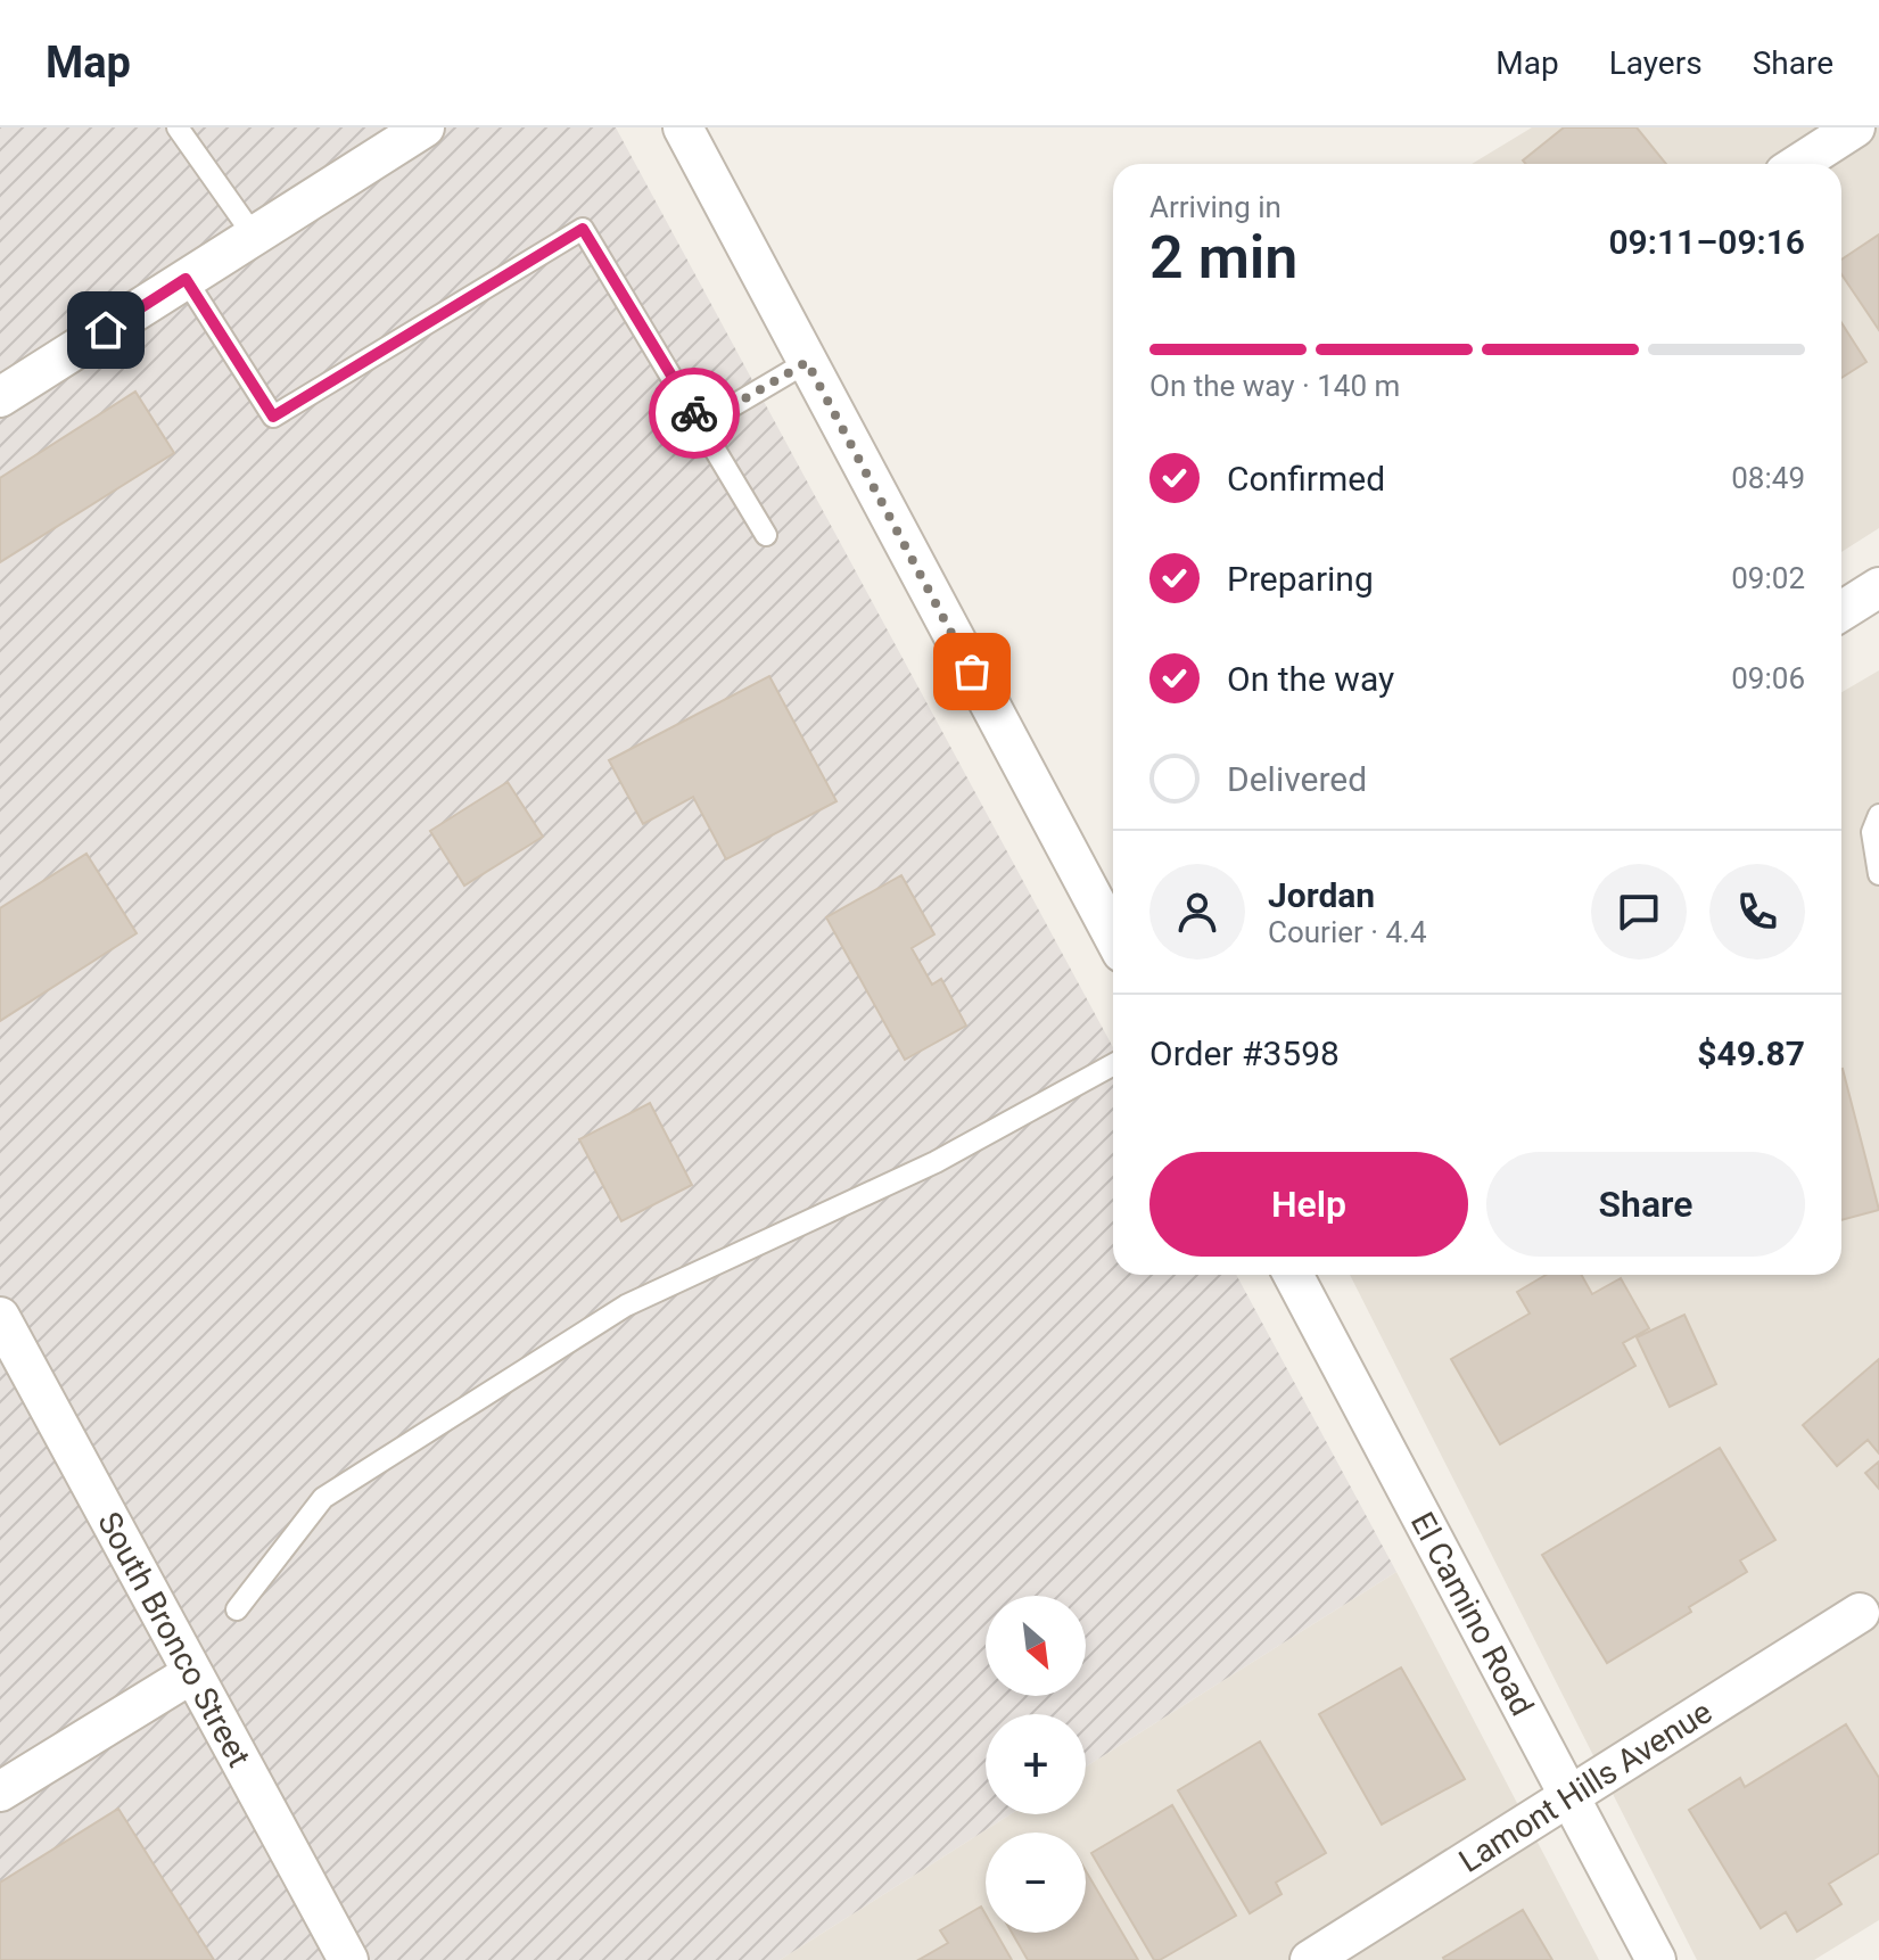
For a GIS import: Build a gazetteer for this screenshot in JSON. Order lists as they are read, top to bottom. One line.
{"streets":{"street":["El Camino Road","South Bronco Street","Lamont Hills Avenue"]},"crossings":[["El Camino Road","Lamont Hills Avenue"]],"north":"bottom right","page":{"header":"Map","nav":["Map","Layers","Share"],"heading":["2 min","Arriving in","09:11–09:16"],"panel":["Jordan","Courier · 4.4","Order #3598","$49.87"],"bar":"On the way · 140 m","list":[["Confirmed","08:49"],["Preparing","09:02"],["On the way","09:06"],"Delivered"],"buttons":["Help","Share"],"map_buttons":["+","−"]}}
